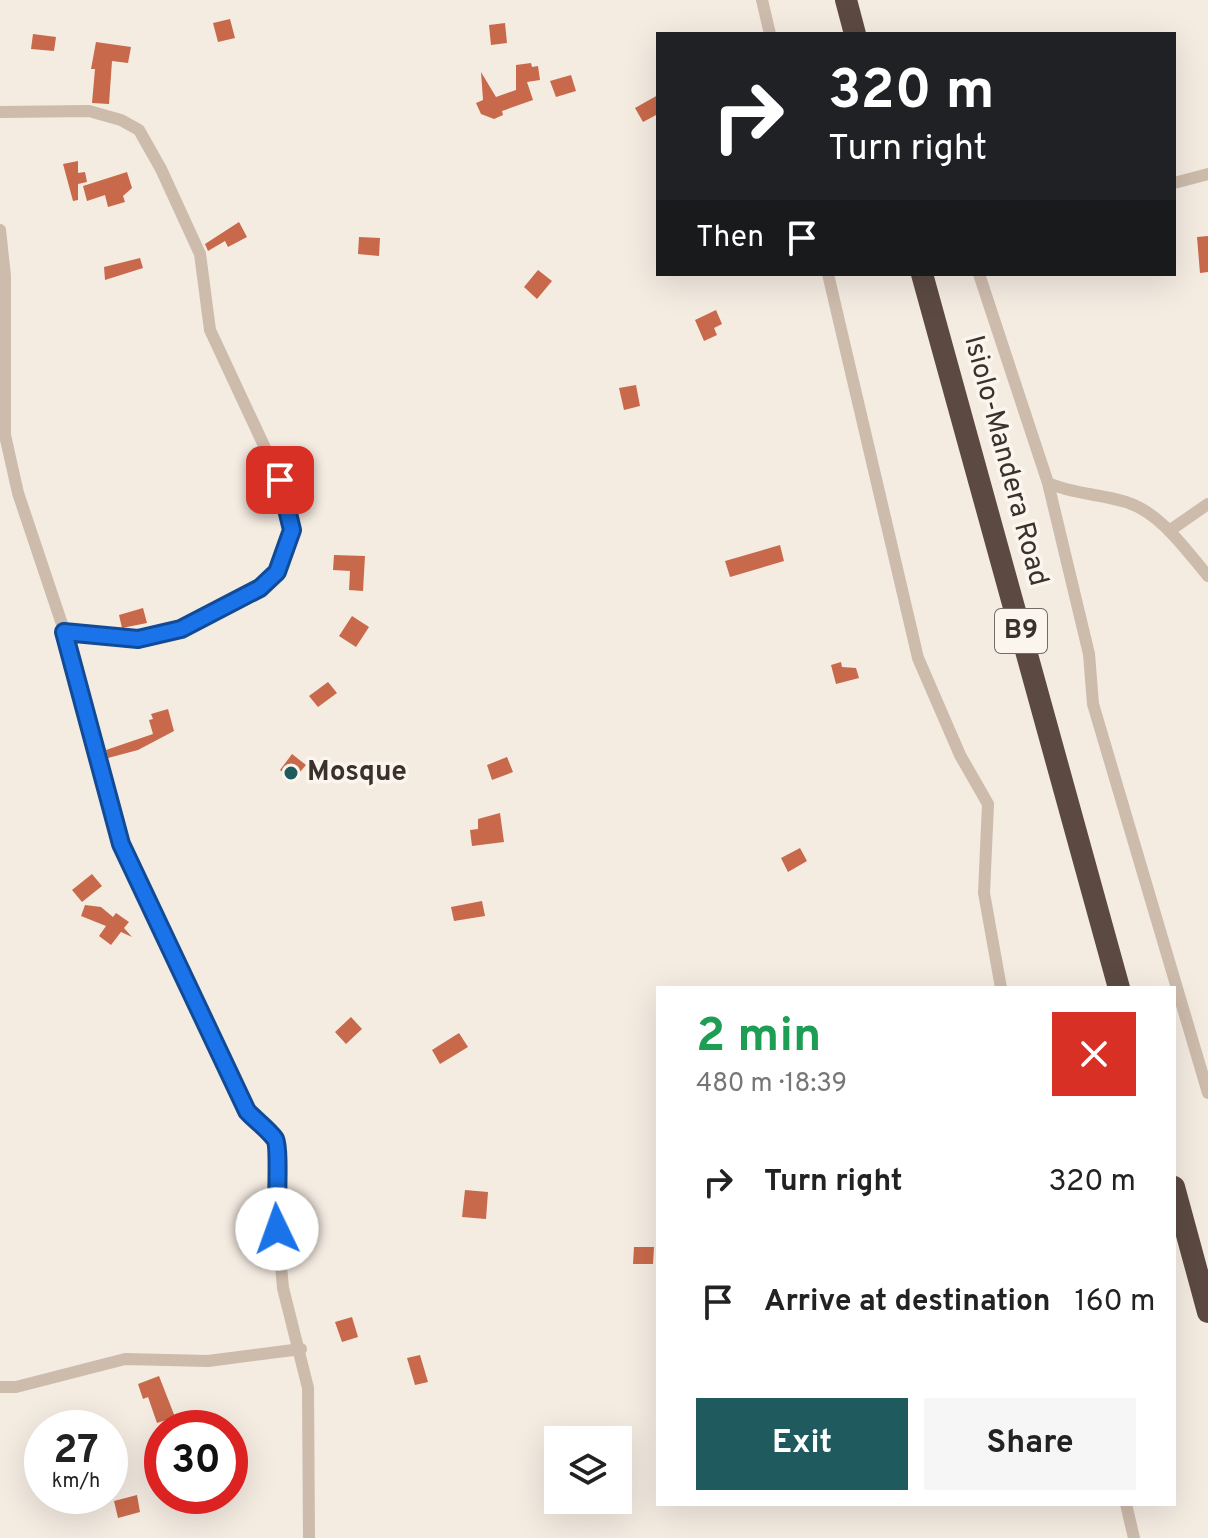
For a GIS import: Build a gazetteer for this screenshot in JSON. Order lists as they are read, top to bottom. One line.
{"streets":{"highway":["Isiolo-Mandera Road","B9"]},"places":["Mosque"],"page":{"turn":["320 m","Turn right"],"then":"Then","heading":["2 min","480 m · 18:39"],"list":[{"name":"Turn right","value":"320 m"},{"name":"Arrive at destination","value":"160 m"}],"buttons":["Exit","Share"],"speed":"27 km/h","limit":"30"}}
